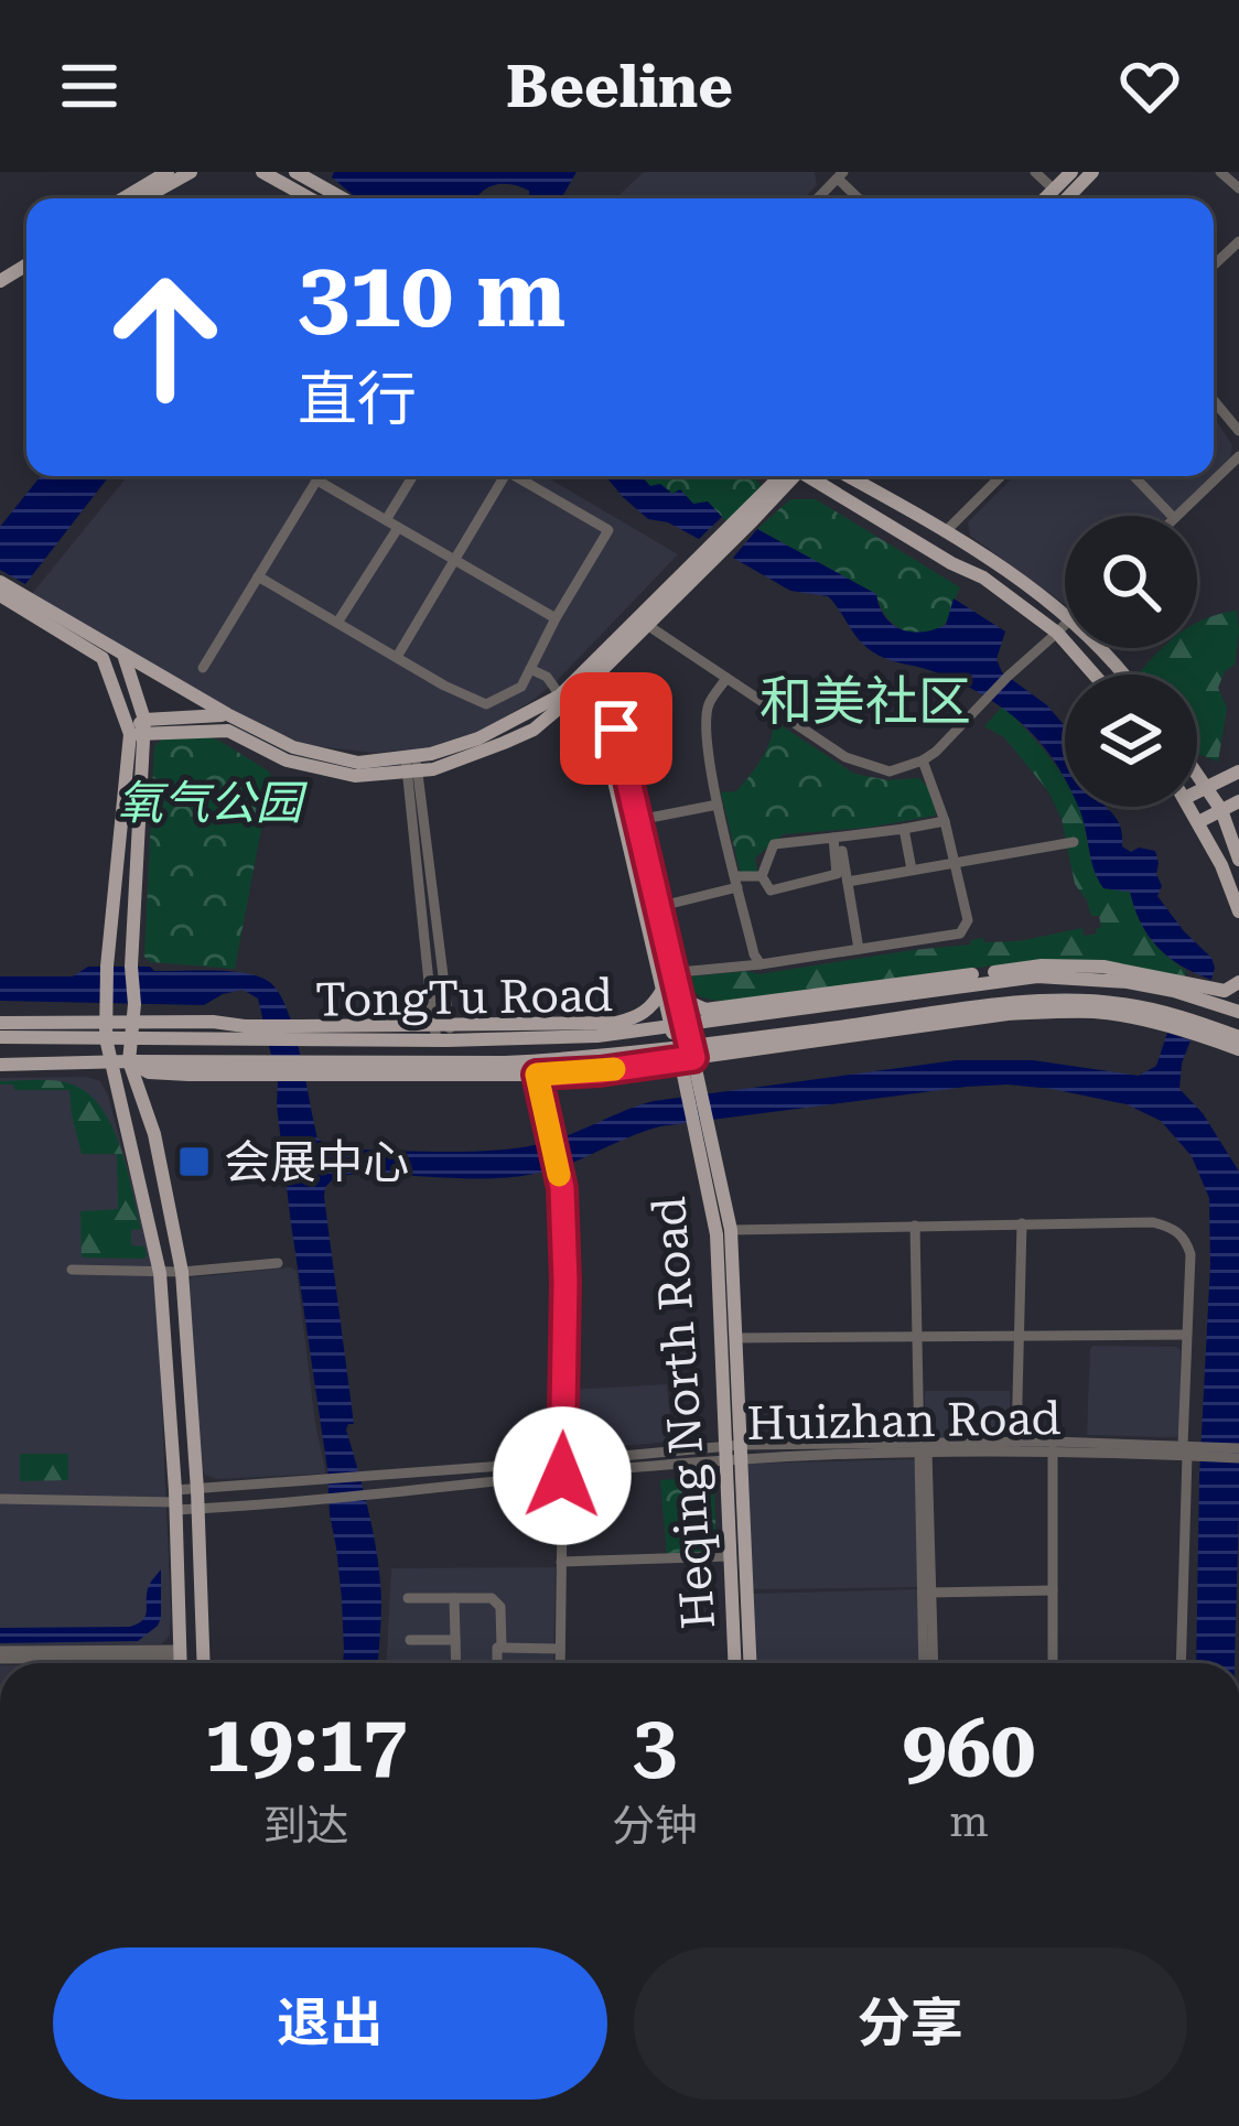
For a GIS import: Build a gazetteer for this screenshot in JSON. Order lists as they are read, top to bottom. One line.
{"streets":{"main road":["TongTu Road","Heqing North Road"],"street":["Huizhan Road"]},"crossings":[["TongTu Road","Heqing North Road"],["Heqing North Road","Huizhan Road"]],"districts":["和美社区"],"parks":["氧气公园"],"places":{"transit":["会展中心"]},"page":{"header":"Beeline","turn":["310 m","直行"],"eta":["19:17","到达","3","分钟","960","m"],"buttons":["退出","分享"]}}
